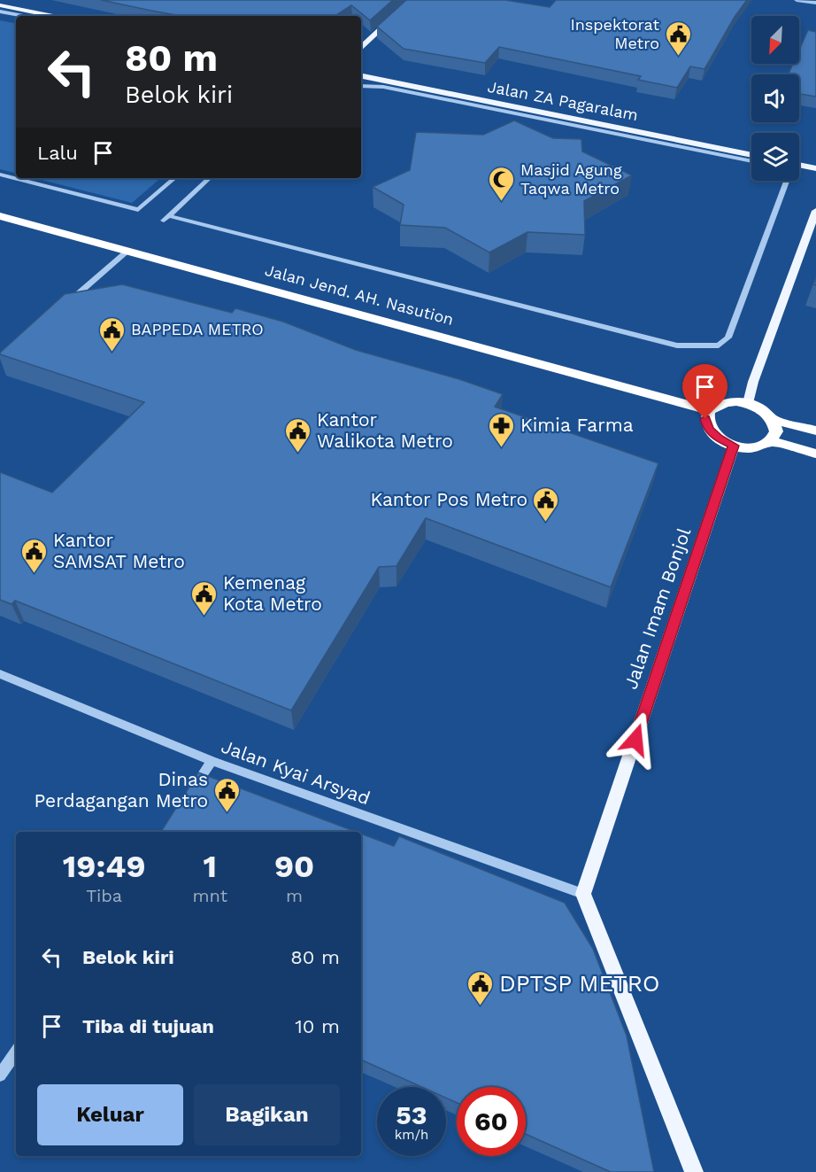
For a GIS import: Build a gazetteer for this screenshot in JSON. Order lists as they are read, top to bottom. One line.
{"streets":{"highway":["Jalan Jend. AH. Nasution"],"main road":["Jalan ZA Pagaralam","Jalan Imam Bonjol"],"street":["Jalan Kyai Arsyad"]},"crossings":[["Jalan Jend. AH. Nasution","Jalan Imam Bonjol"],["Jalan Imam Bonjol","Jalan Kyai Arsyad"]],"places":{"public building":["Inspektorat Metro","BAPPEDA METRO","Kantor Walikota Metro","Kantor Pos Metro","Kantor SAMSAT Metro","Kemenag Kota Metro","Dinas Perdagangan Metro","DPTSP METRO"],"mosque":["Masjid Agung Taqwa Metro"],"pharmacy":["Kimia Farma"]},"north":"bottom left","page":{"turn":["80 m","Belok kiri"],"then":"Lalu","eta":["19:49","Tiba","1","mnt","90","m"],"list":[{"name":"Belok kiri","value":"80 m"},{"name":"Tiba di tujuan","value":"10 m"}],"buttons":["Keluar","Bagikan"],"speed":"53 km/h","limit":"60"}}
